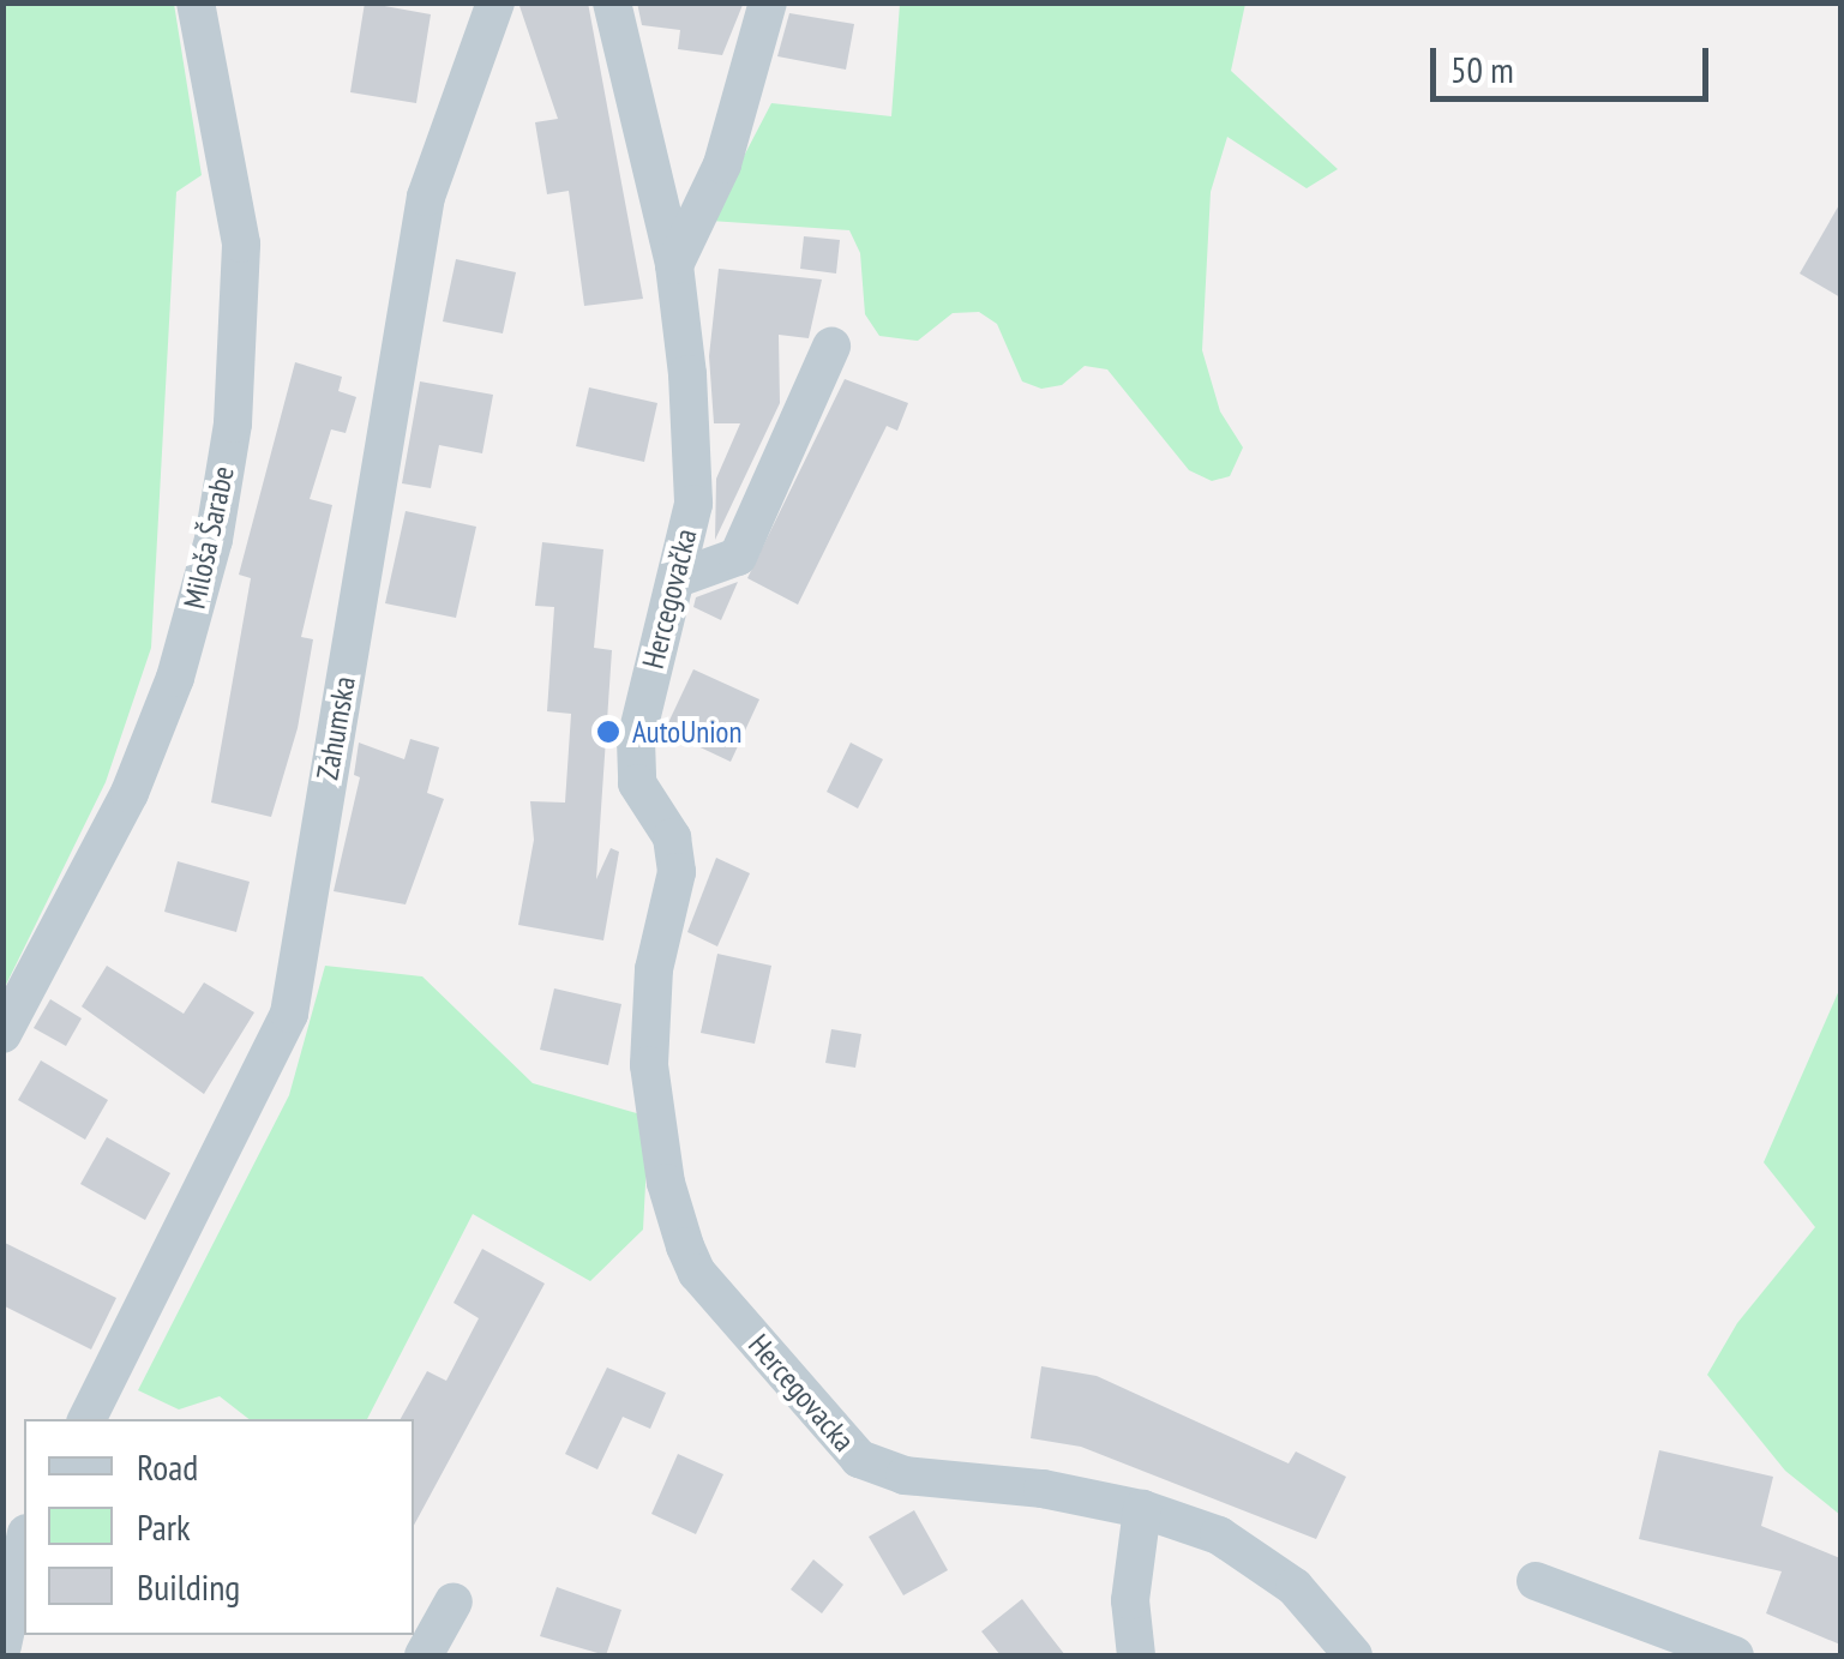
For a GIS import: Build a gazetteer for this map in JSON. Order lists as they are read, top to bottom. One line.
{"streets":{"street":["Miloša Šarabe","Hercegovačka","Zahumska","Hercegovacka"]},"crossings":[["Hercegovačka","Hercegovacka"]],"places":["AutoUnion"],"legend":["Road","Park","Building"],"scale_bar":"50 m"}
